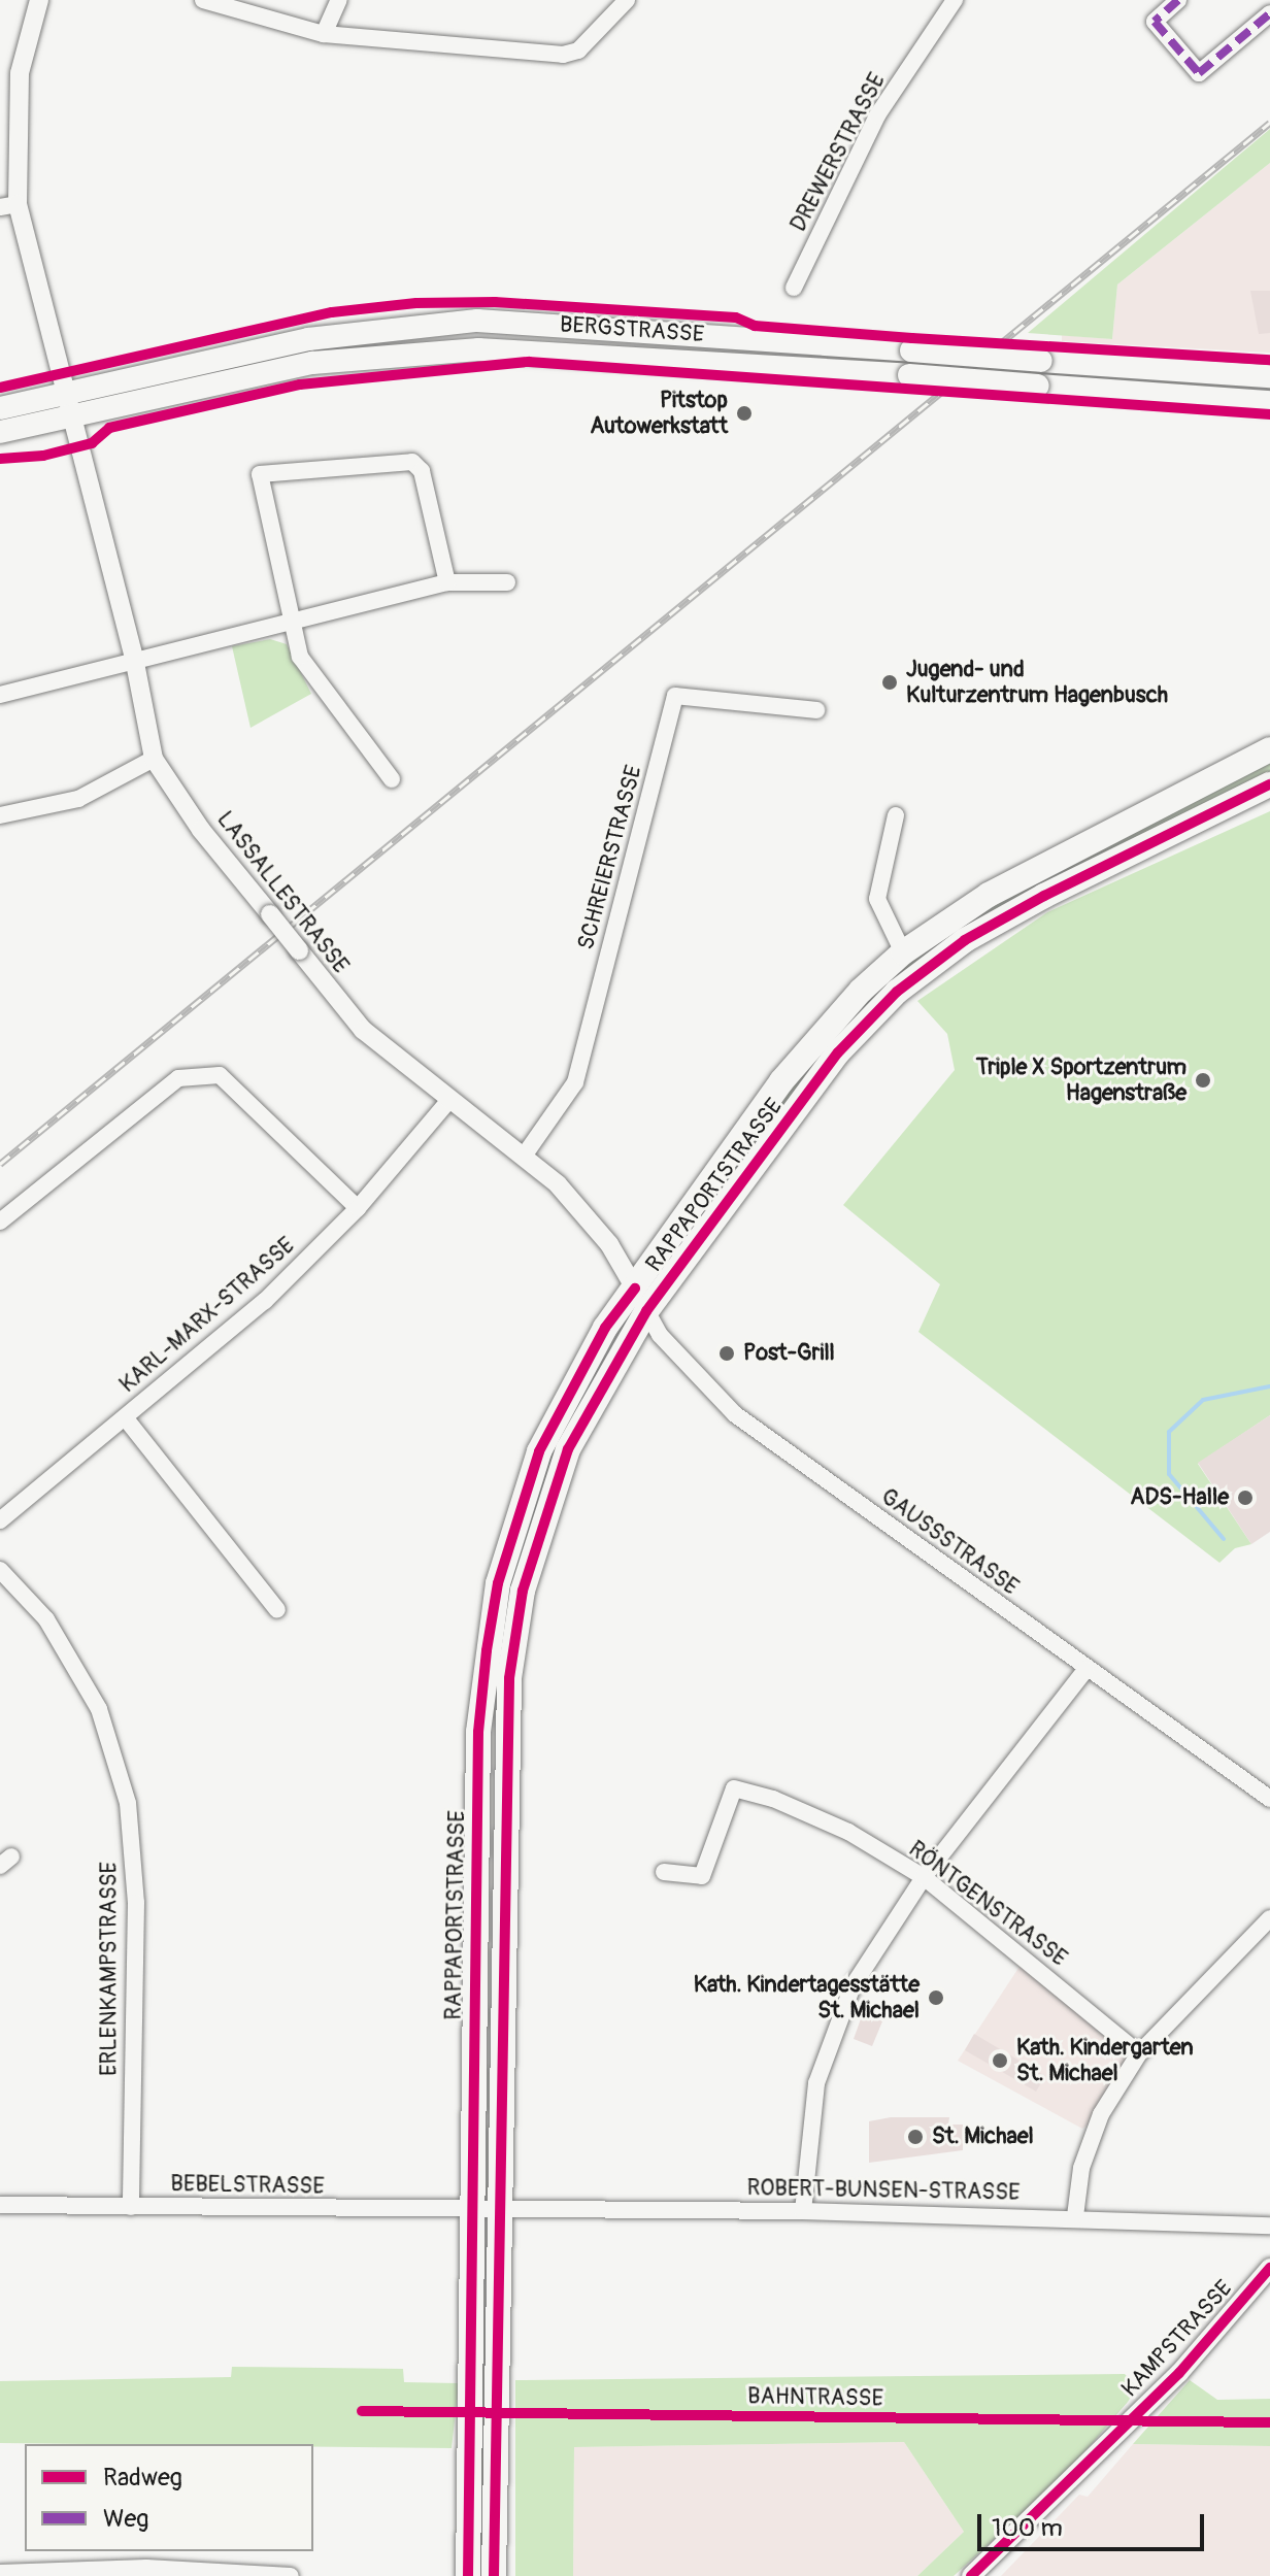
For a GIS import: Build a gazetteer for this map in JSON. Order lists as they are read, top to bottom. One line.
{"streets":{"main road":["BERGSTRASSE","RAPPAPORTSTRASSE"],"street":["DREWERSTRASSE","SCHREIERSTRASSE","LASSALLESTRASSE","KARL-MARX-STRASSE","GAUSSSTRASSE","RÖNTGENSTRASSE","ERLENKAMPSTRASSE","BEBELSTRASSE","ROBERT-BUNSEN-STRASSE","KAMPSTRASSE"],"cycle path":["BAHNTRASSE"]},"crossings":[["BERGSTRASSE","LASSALLESTRASSE"],["SCHREIERSTRASSE","LASSALLESTRASSE"],["LASSALLESTRASSE","RAPPAPORTSTRASSE"],["LASSALLESTRASSE","KARL-MARX-STRASSE"],["LASSALLESTRASSE","GAUSSSTRASSE"],["RAPPAPORTSTRASSE","GAUSSSTRASSE"],["RAPPAPORTSTRASSE","BEBELSTRASSE"],["RAPPAPORTSTRASSE","ROBERT-BUNSEN-STRASSE"],["ERLENKAMPSTRASSE","BEBELSTRASSE"],["BEBELSTRASSE","ROBERT-BUNSEN-STRASSE"]],"places":["Pitstop Autowerkstatt","Jugend- und Kulturzentrum Hagenbusch","Triple X Sportzentrum Hagenstraße","Post-Grill","ADS-Halle","Kath. Kindertagesstätte St. Michael","Kath. Kindergarten St. Michael","St. Michael"],"legend":["Radweg","Weg"],"scale_bar":"100 m"}
